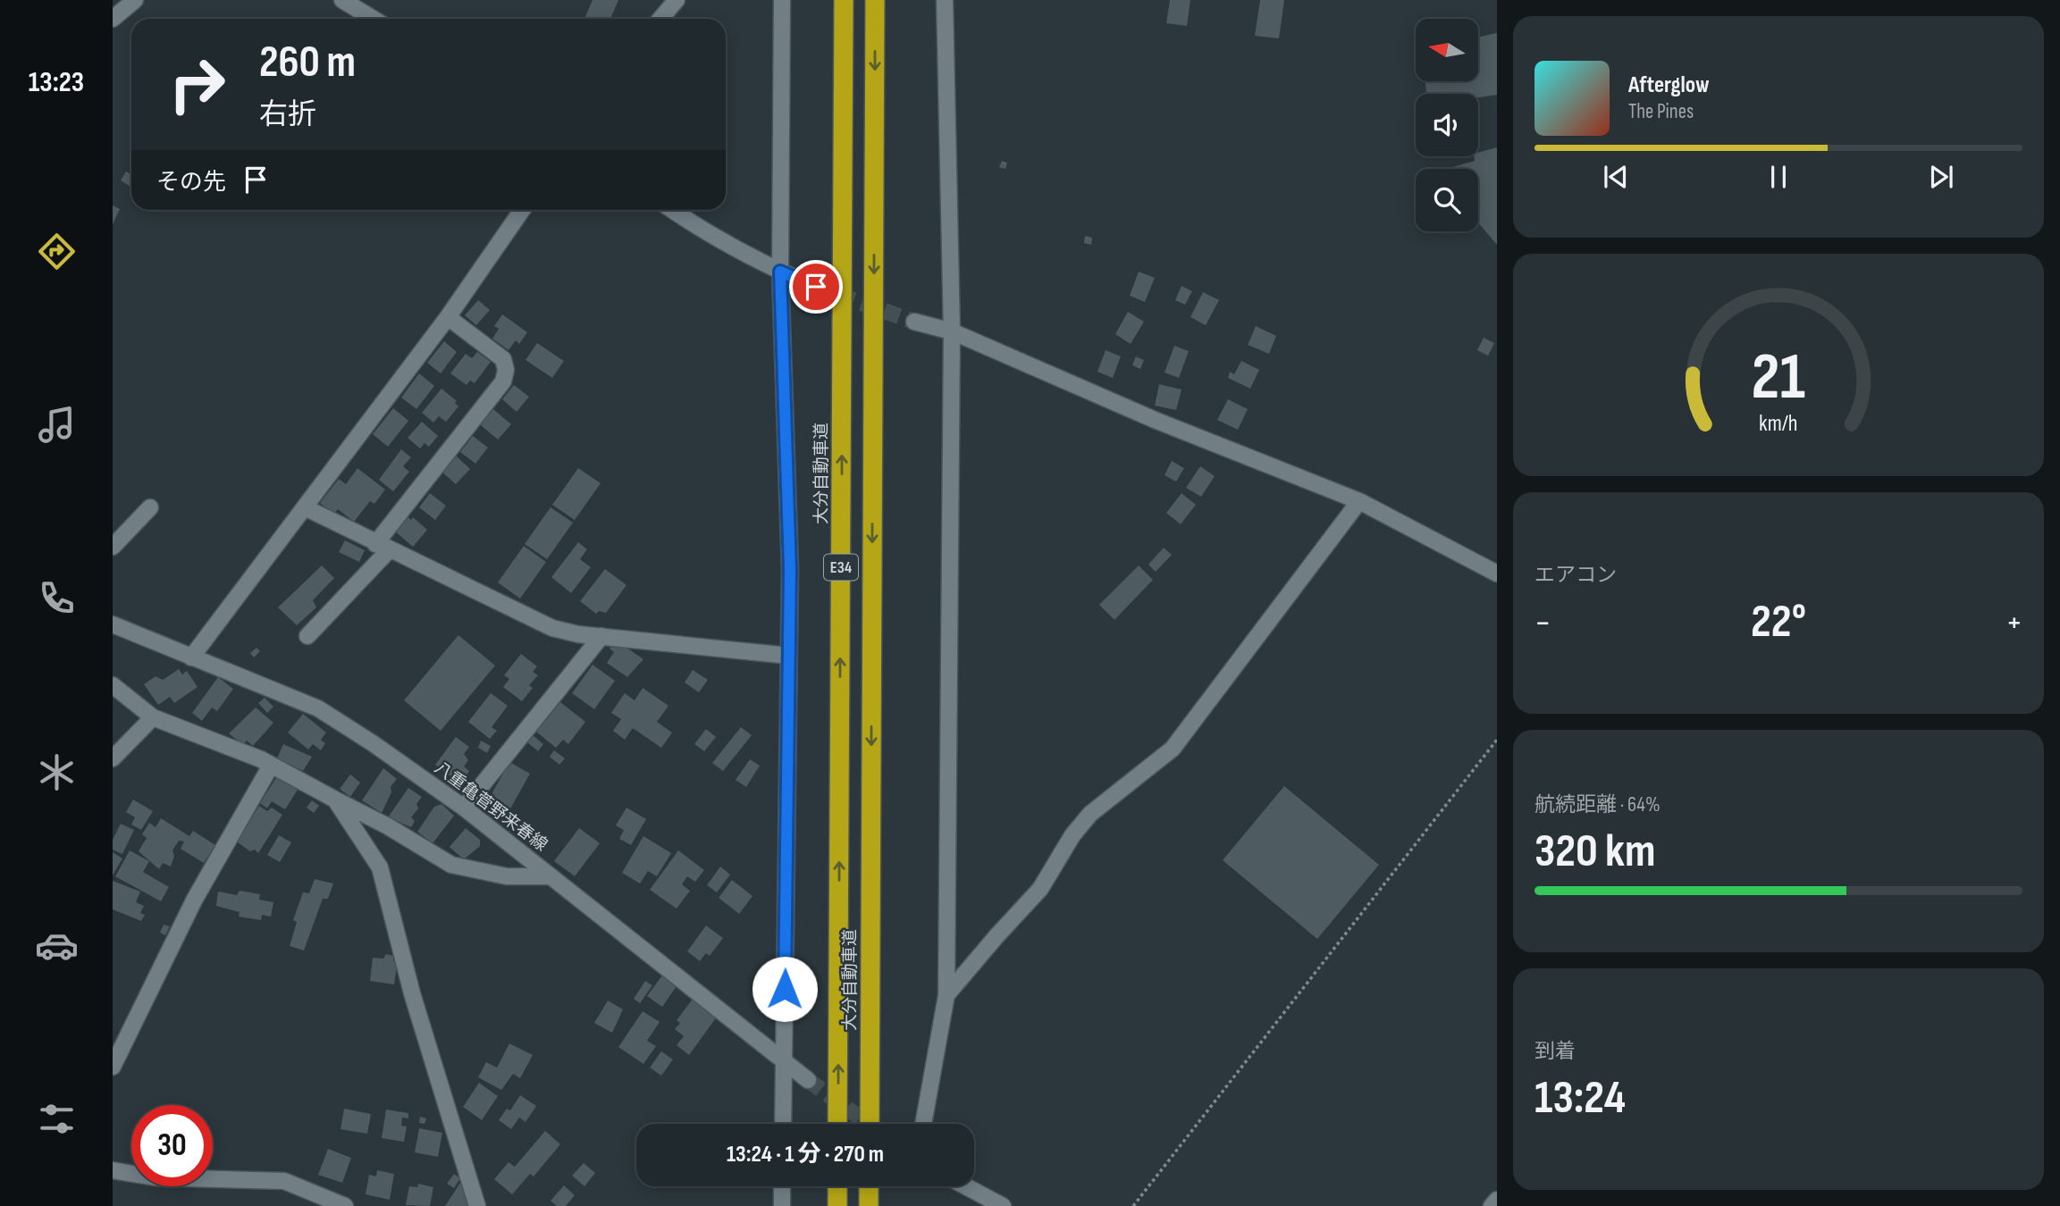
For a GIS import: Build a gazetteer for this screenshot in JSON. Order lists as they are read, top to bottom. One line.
{"streets":{"highway":["大分自動車道","E34"],"street":["八重亀菅野来春線"]},"north":"left","page":{"tabs":"13:23","turn":["260 m","右折"],"song":["Afterglow","The Pines"],"then":"その先","tile":["エアコン",["航続距離 · 64%","320 km"],["到着","13:24"]],"heat":["−","22°","+"],"limit":"30","trip":"13:24 · 1 分 · 270 m","gauge":["21","km/h"]}}
